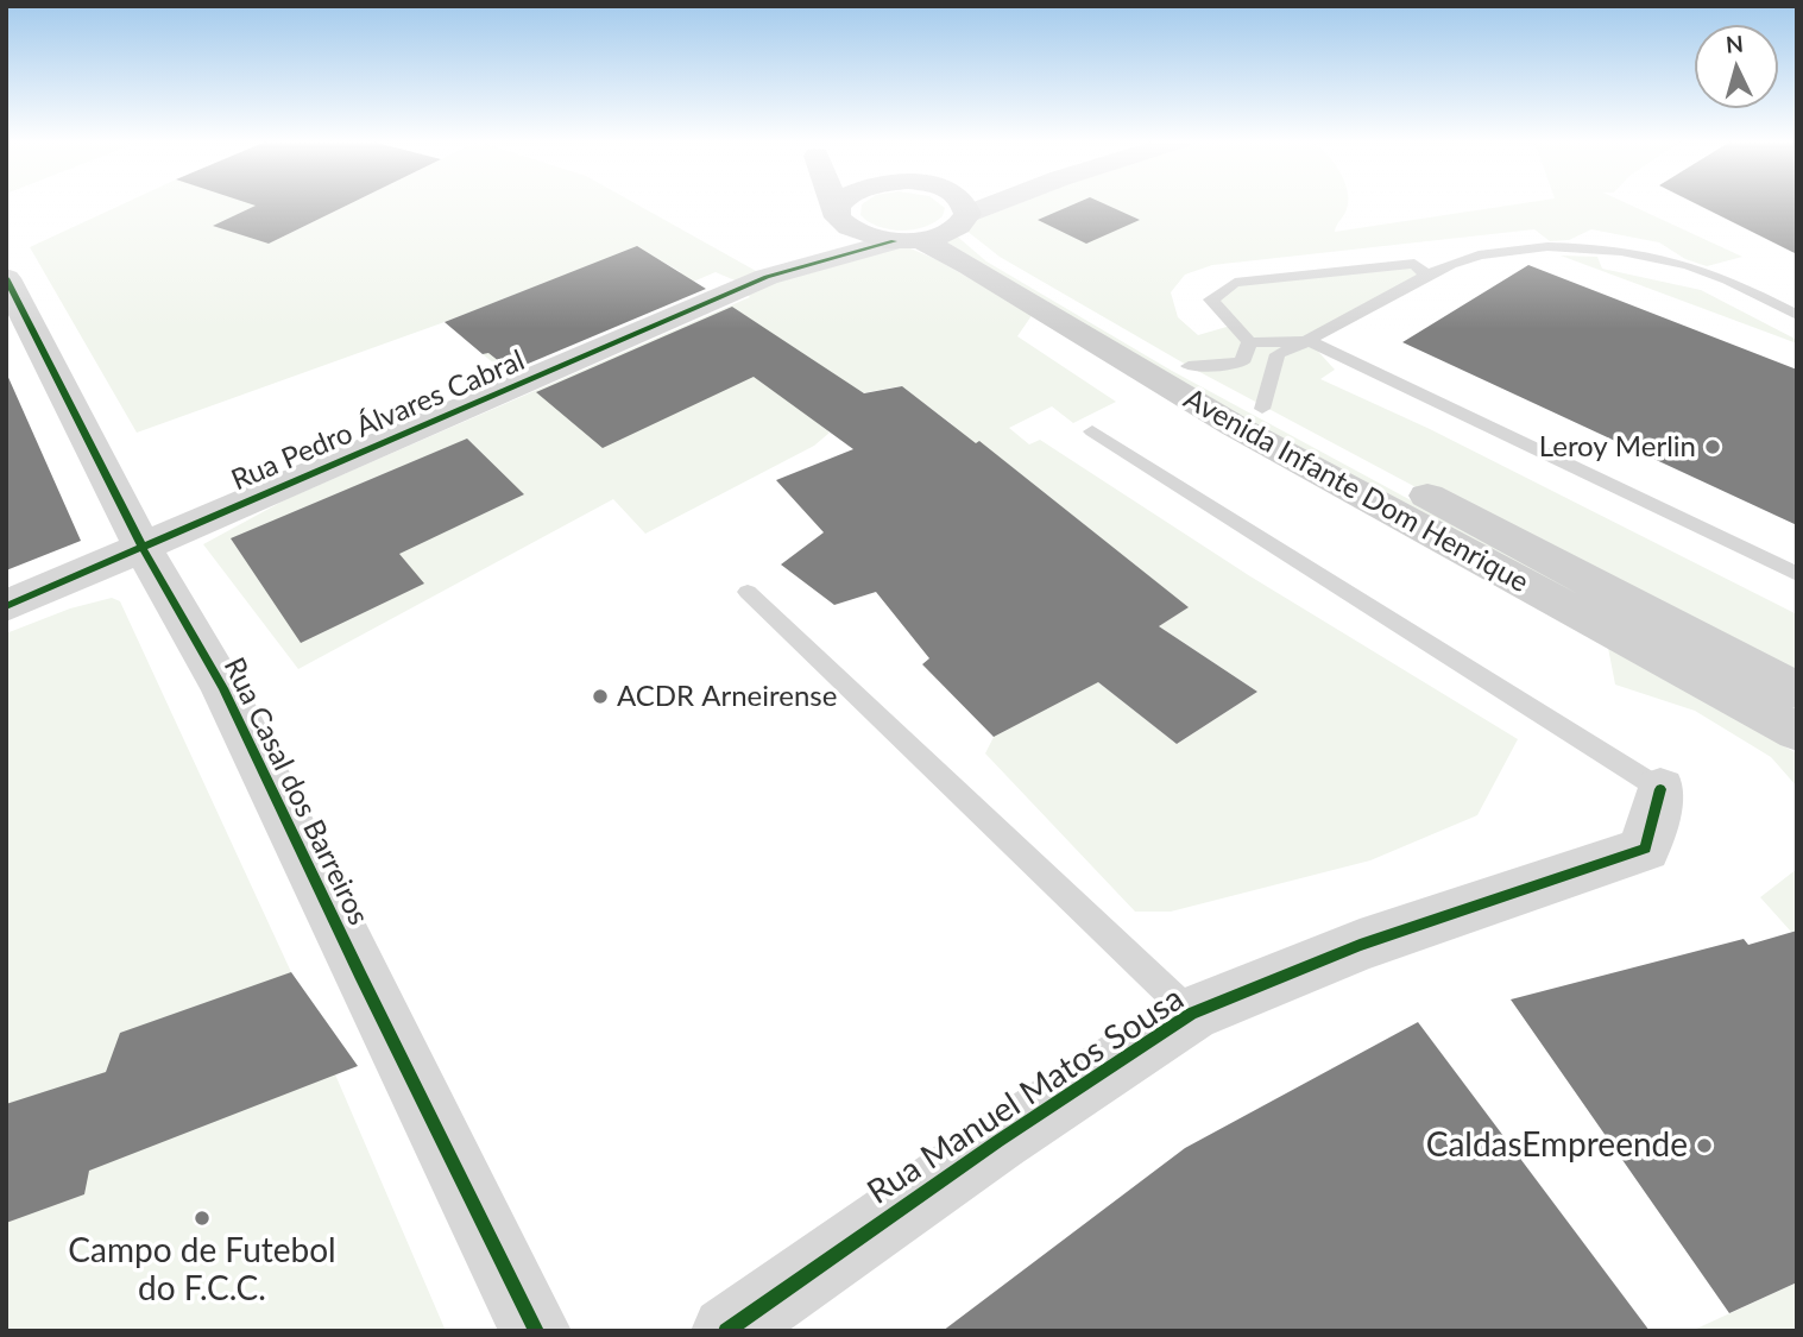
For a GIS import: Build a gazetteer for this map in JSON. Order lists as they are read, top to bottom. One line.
{"streets":{"main road":["Avenida Infante Dom Henrique"],"street":["Rua Pedro Álvares Cabral","Rua Casal dos Barreiros","Rua Manuel Matos Sousa"]},"crossings":[["Rua Pedro Álvares Cabral","Rua Casal dos Barreiros"]],"places":["Leroy Merlin","ACDR Arneirense","CaldasEmpreende","Campo de Futebol do F.C.C."],"north":"top"}
